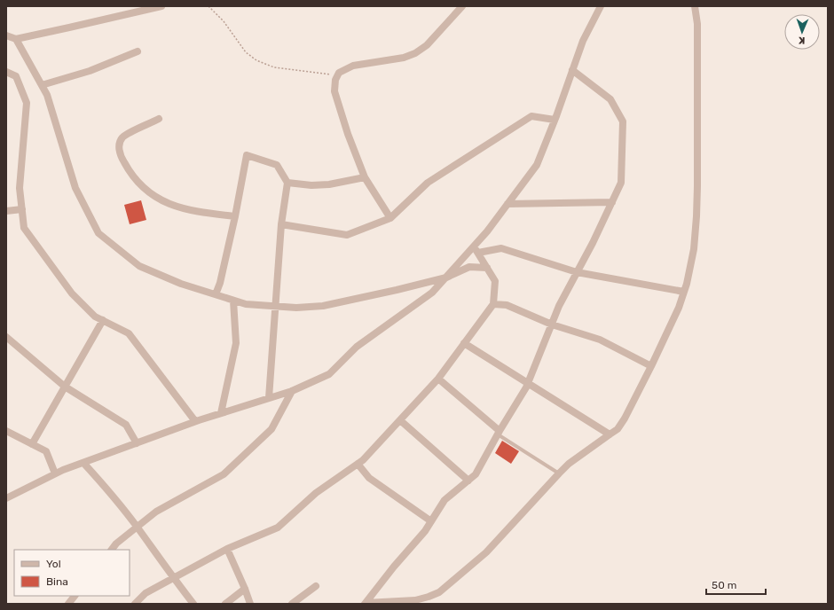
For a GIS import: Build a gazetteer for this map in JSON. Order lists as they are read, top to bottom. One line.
{"legend":["Yol","Bina"],"scale_bar":"50 m","north":"bottom"}
